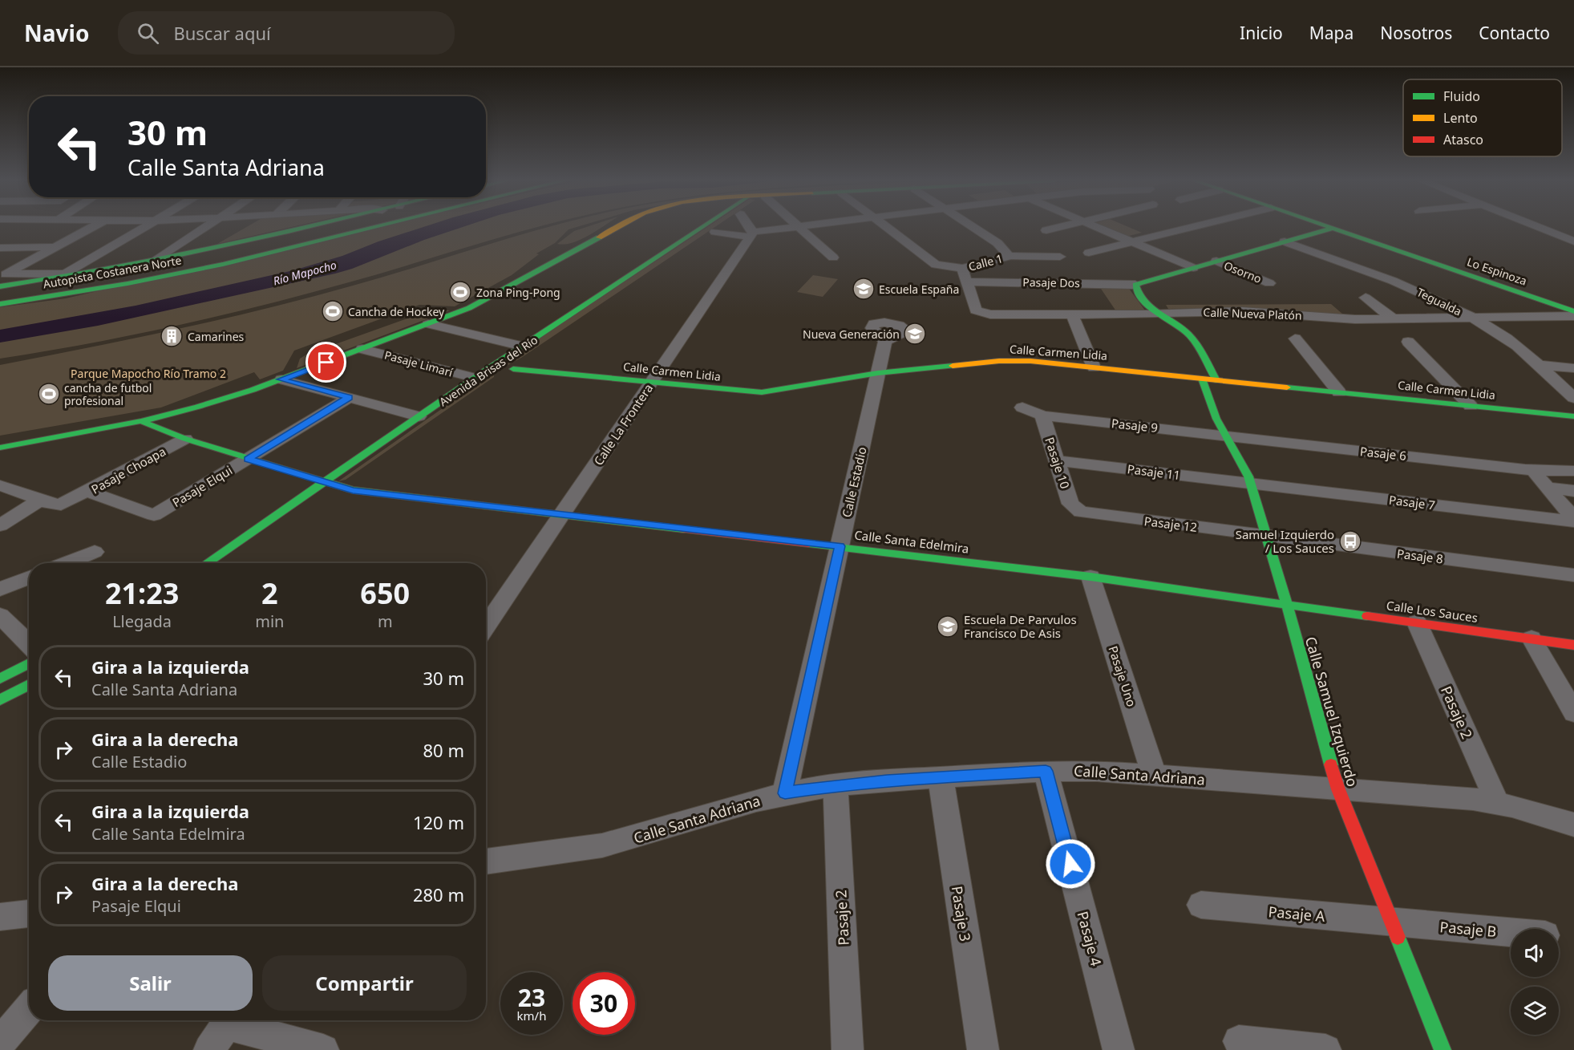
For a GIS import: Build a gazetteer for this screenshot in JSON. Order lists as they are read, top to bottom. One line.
{"streets":{"main road":["Lo Espinoza","Autopista Costanera Norte","Calle Carmen Lidia","Avenida Brisas del Río","Calle Santa Edelmira","Calle Los Sauces","Calle Samuel Izquierdo"],"street":["Calle 1","Osorno","Pasaje Dos","Tegualda","Calle Nueva Platón","Pasaje Limarí","Calle La Frontera","Pasaje 9","Pasaje 6","Pasaje 10","Pasaje Choapa","Pasaje 11","Calle Estadio","Pasaje Elqui","Pasaje 7","Pasaje 12","Pasaje 8","Pasaje Uno","Pasaje 2","Calle Santa Adriana","Pasaje 3","Pasaje A","Pasaje B","Pasaje 4"]},"crossings":[["Calle 1","Calle Nueva Platón"],["Pasaje Dos","Calle Nueva Platón"],["Tegualda","Calle Nueva Platón"],["Calle Carmen Lidia","Avenida Brisas del Río"],["Calle Carmen Lidia","Calle La Frontera"],["Calle Carmen Lidia","Calle Estadio"],["Calle Carmen Lidia","Calle Samuel Izquierdo"],["Pasaje Limarí","Avenida Brisas del Río"],["Avenida Brisas del Río","Calle Santa Edelmira"],["Calle La Frontera","Calle Santa Edelmira"],["Pasaje 9","Pasaje 6"],["Pasaje 9","Pasaje 10"],["Pasaje 9","Calle Samuel Izquierdo"],["Pasaje 6","Calle Samuel Izquierdo"],["Pasaje 10","Pasaje 11"],["Pasaje 10","Pasaje 12"],["Pasaje Choapa","Pasaje Elqui"],["Pasaje Choapa","Calle Santa Edelmira"],["Pasaje 11","Pasaje 7"],["Pasaje 11","Calle Samuel Izquierdo"],["Calle Estadio","Calle Santa Edelmira"],["Calle Estadio","Calle Santa Adriana"],["Pasaje Elqui","Calle Santa Edelmira"],["Pasaje 7","Calle Samuel Izquierdo"],["Pasaje 12","Pasaje 8"],["Pasaje 12","Calle Samuel Izquierdo"],["Calle Santa Edelmira","Calle Los Sauces"],["Calle Santa Edelmira","Pasaje Uno"],["Calle Santa Edelmira","Calle Samuel Izquierdo"],["Pasaje 8","Calle Samuel Izquierdo"],["Calle Los Sauces","Calle Samuel Izquierdo"],["Calle Los Sauces","Pasaje 2"],["Pasaje Uno","Calle Santa Adriana"],["Calle Samuel Izquierdo","Calle Santa Adriana"],["Calle Samuel Izquierdo","Pasaje A"],["Calle Samuel Izquierdo","Pasaje B"],["Pasaje 2","Calle Santa Adriana"],["Calle Santa Adriana","Pasaje 3"],["Calle Santa Adriana","Pasaje 4"],["Pasaje A","Pasaje B"]],"water":["Río Mapocho"],"parks":["Parque Mapocho Río Tramo 2"],"places":{"school or university":["Escuela España","Nueva Generación","Escuela De Parvulos Francisco De Asis"],"sports":["Zona Ping-Pong","Cancha de Hockey","cancha de futbol profesional"],"building":["Camarines"],"bus stop":["Samuel Izquierdo / Los Sauces"]},"legend":["Fluido","Lento","Atasco"],"page":{"header":"Navio","search":"Buscar aquí","nav":["Inicio","Mapa","Nosotros","Contacto"],"turn":["30 m","Calle Santa Adriana"],"eta":["21:23","Llegada","2","min","650","m"],"list":[{"name":"Gira a la izquierda","note":"Calle Santa Adriana","value":"30 m"},{"name":"Gira a la derecha","note":"Calle Estadio","value":"80 m"},{"name":"Gira a la izquierda","note":"Calle Santa Edelmira","value":"120 m"},{"name":"Gira a la derecha","note":"Pasaje Elqui","value":"280 m"}],"buttons":["Salir","Compartir"],"speed":"23 km/h","limit":"30"}}
